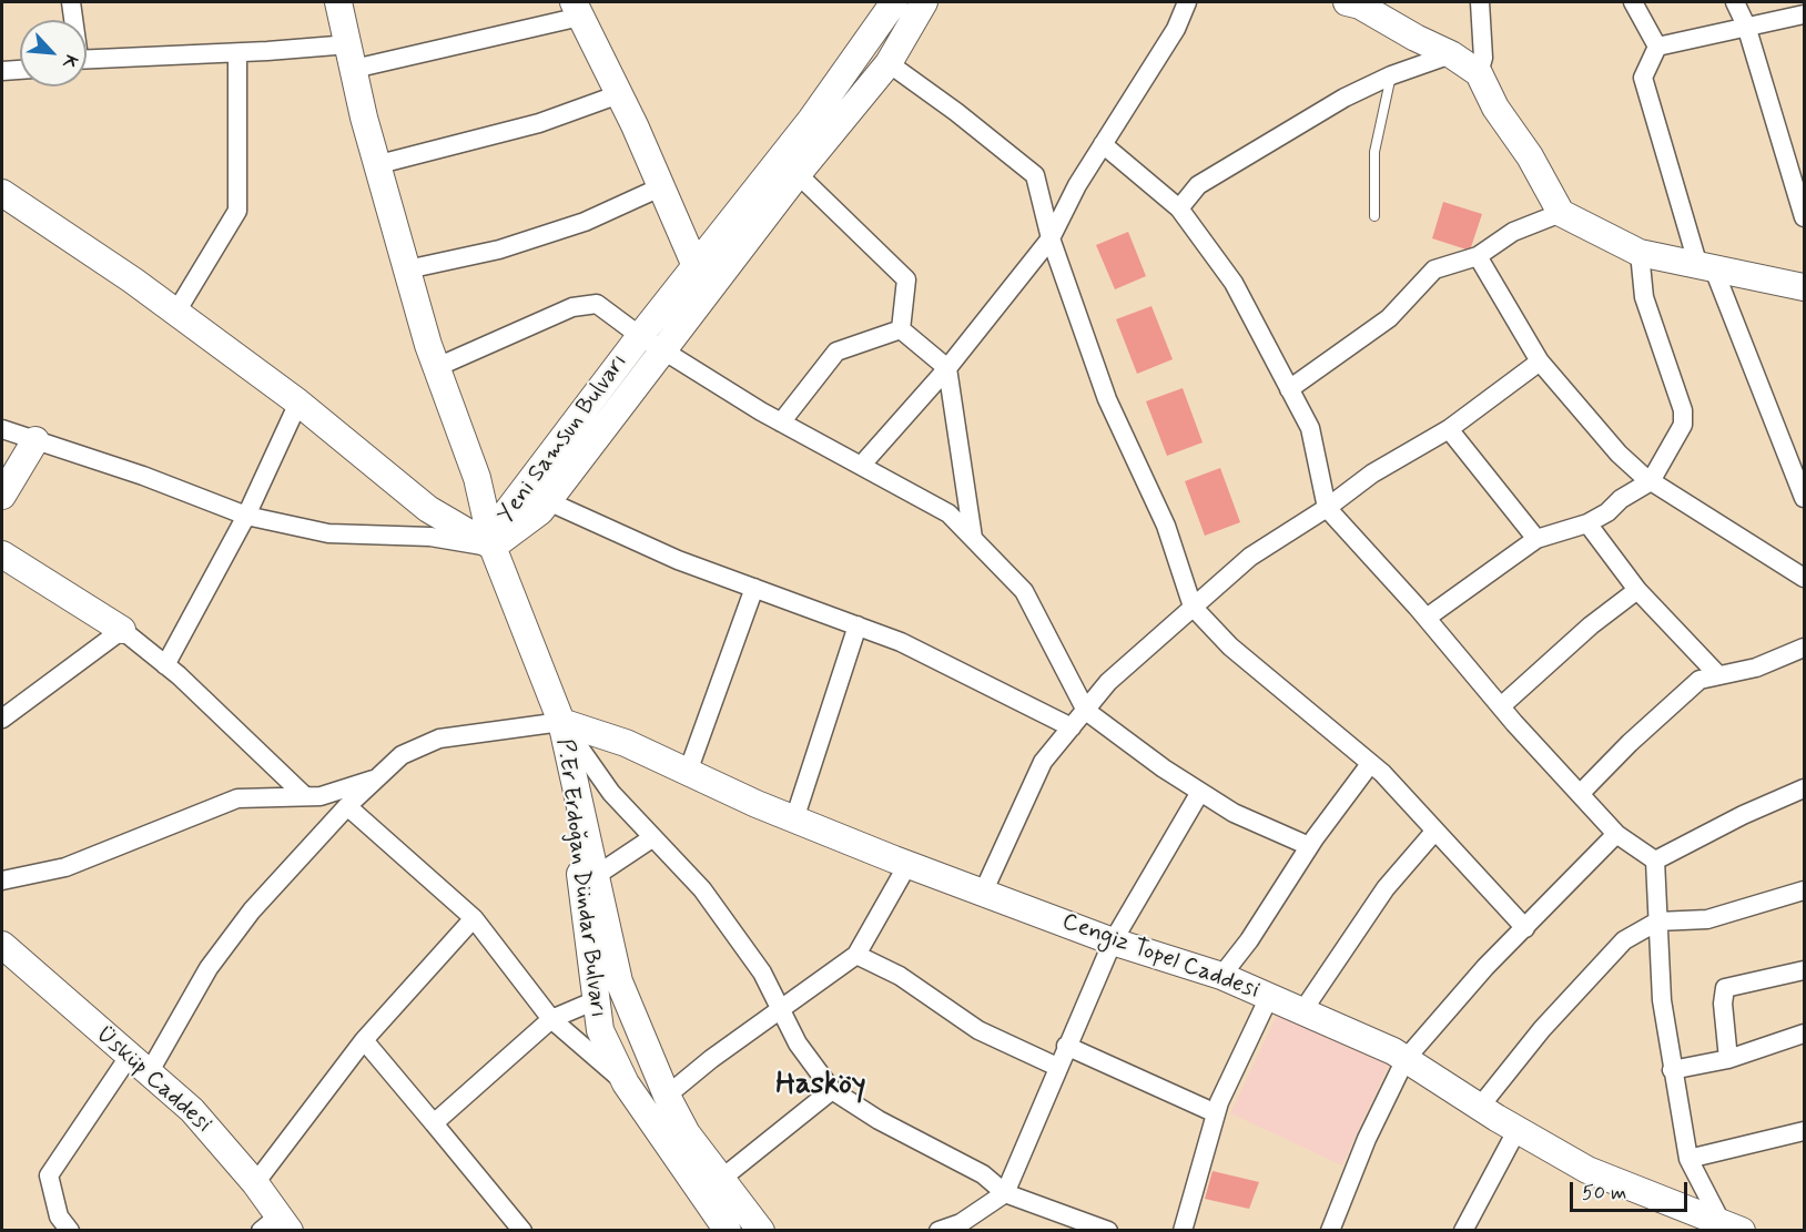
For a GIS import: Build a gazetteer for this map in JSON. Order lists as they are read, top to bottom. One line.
{"streets":{"main road":["Yeni Samsun Bulvarı","P.Er Erdoğan Dündar Bulvarı","Cengiz Topel Caddesi","Üsküp Caddesi"]},"crossings":[["P.Er Erdoğan Dündar Bulvarı","Cengiz Topel Caddesi"]],"districts":["Hasköy"],"scale_bar":"50 m","north":"bottom right"}
